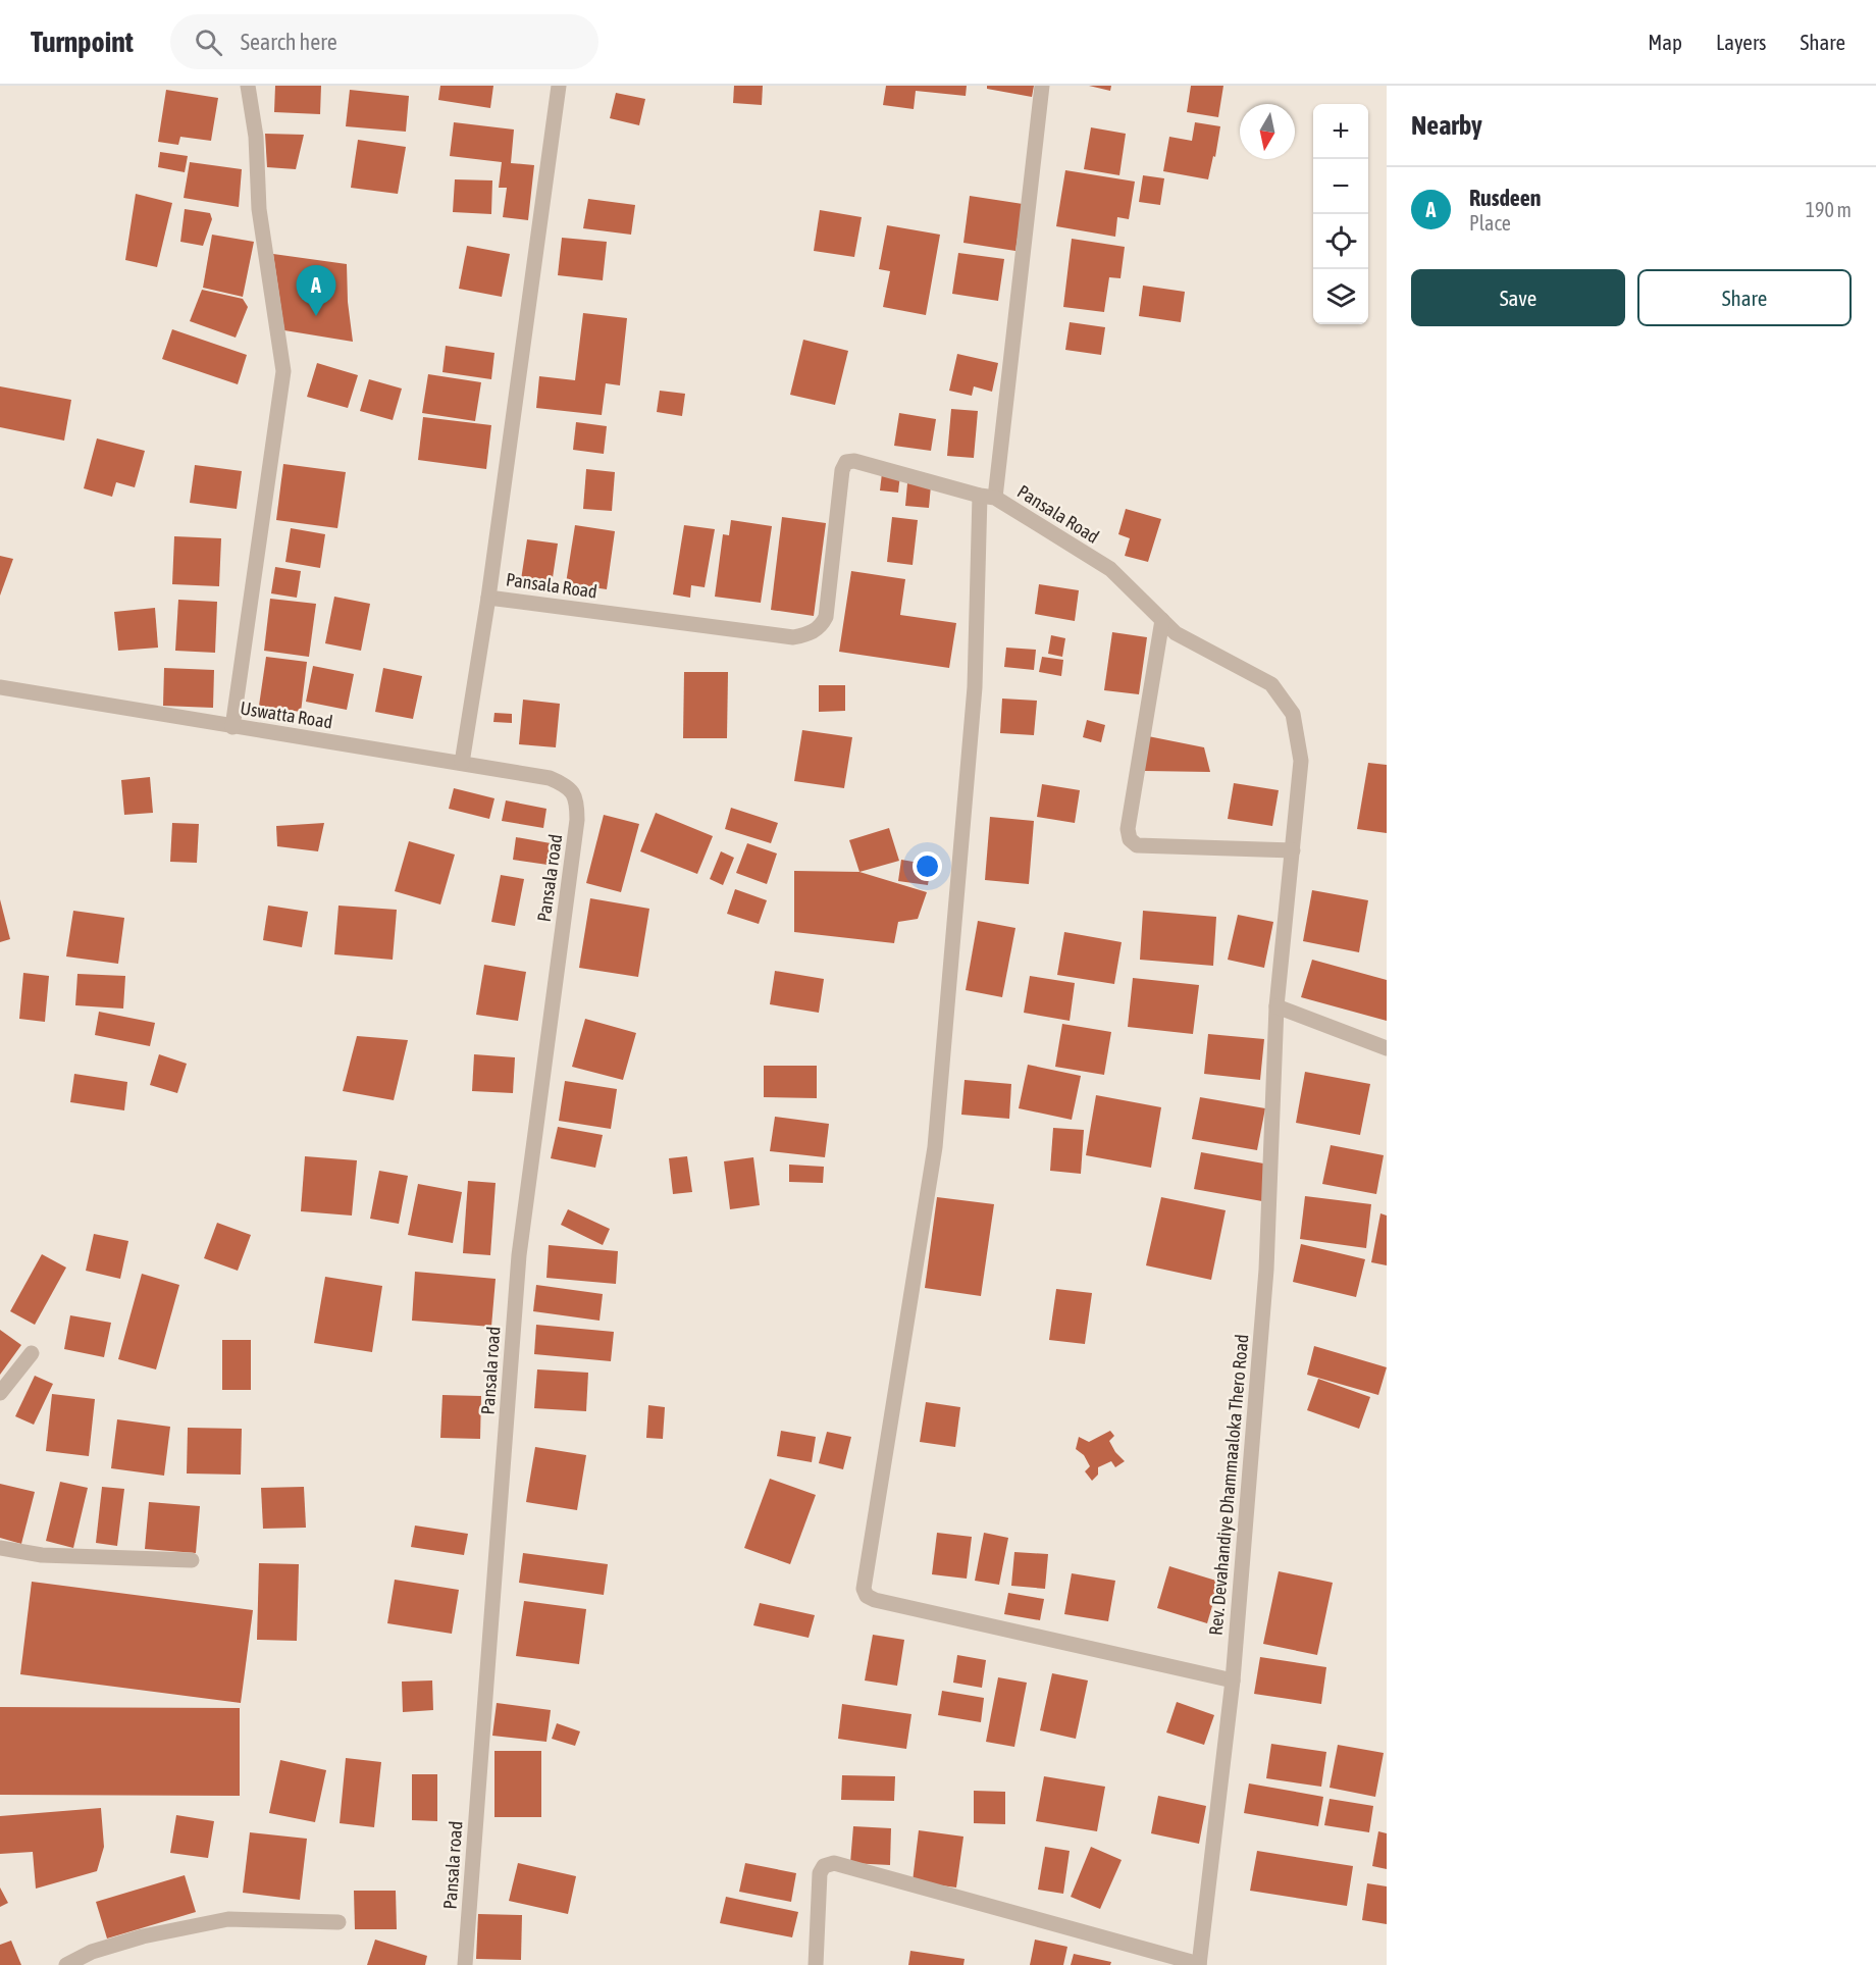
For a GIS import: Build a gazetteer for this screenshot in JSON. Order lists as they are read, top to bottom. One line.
{"streets":{"street":["Pansala Road","Uswatta Road","Pansala road","Rev. Devahandiye Dhammaaloka Thero Road"]},"crossings":[["Pansala Road","Rev. Devahandiye Dhammaaloka Thero Road"],["Uswatta Road","Pansala road"]],"north":"bottom","page":{"header":"Turnpoint","search":"Search here","nav":["Map","Layers","Share"],"heading":"Nearby","map_buttons":["+","−"],"list":[{"mark":"A","name":"Rusdeen","note":"Place","value":"190 m"}],"buttons":["Save","Share"],"pins":"A"}}
